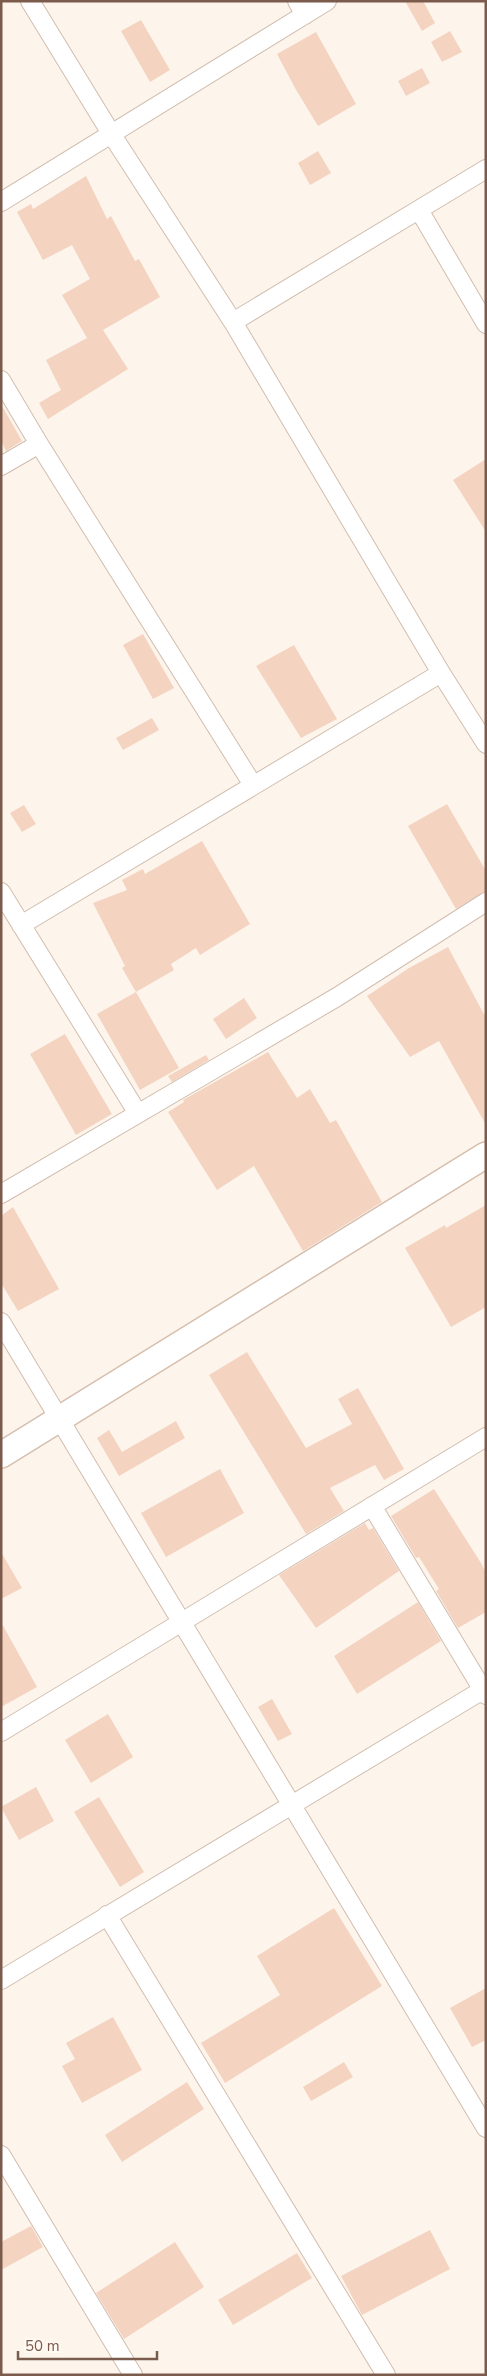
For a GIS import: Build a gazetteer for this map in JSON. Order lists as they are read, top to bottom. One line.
{"scale_bar":"50 m"}
